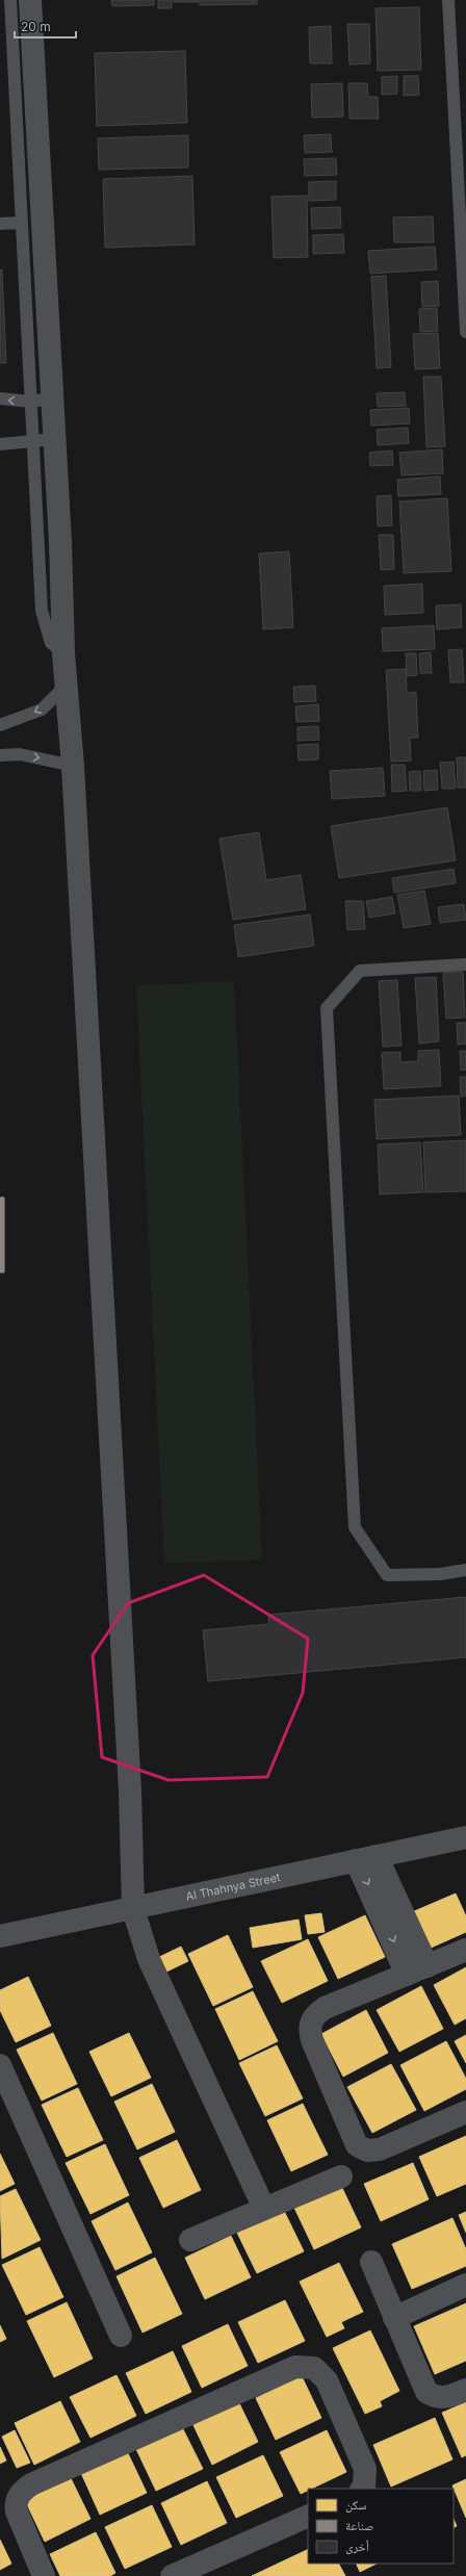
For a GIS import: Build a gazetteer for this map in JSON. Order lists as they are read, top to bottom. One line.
{"streets":{"street":["Al Thahnya Street"]},"legend":["سكن","صناعة","أخرى"],"scale_bar":"20 m"}
